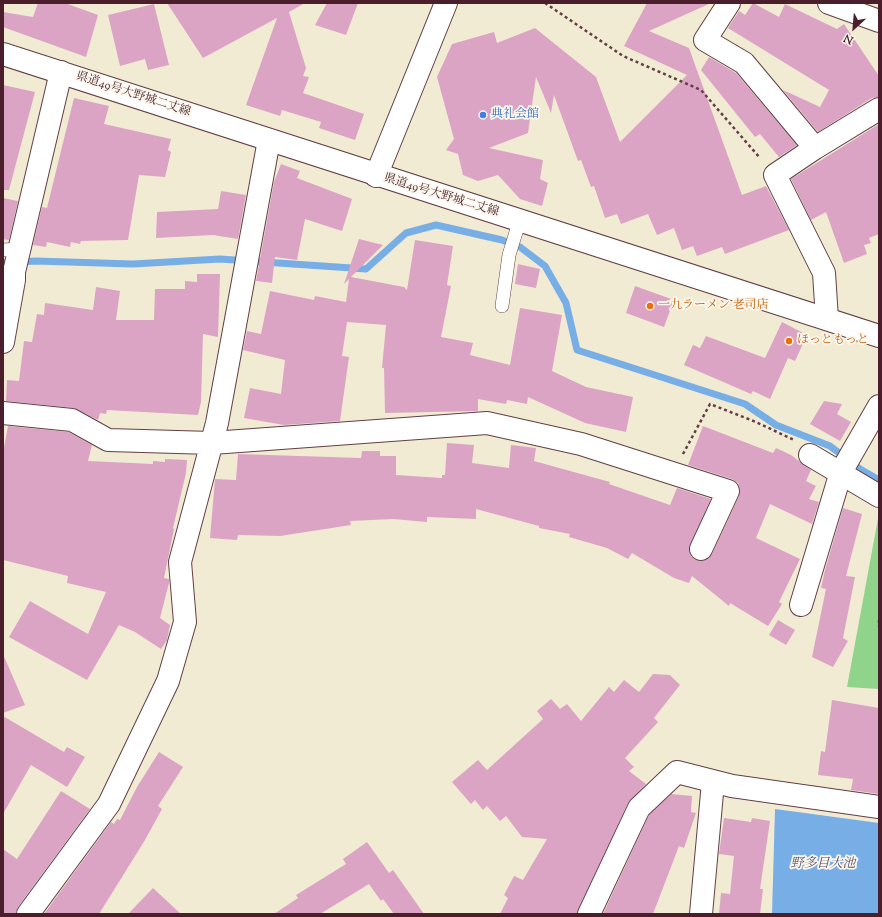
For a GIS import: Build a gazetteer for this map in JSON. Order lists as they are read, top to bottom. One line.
{"streets":{"street":["県道49号大野城二丈線"]},"water":["野多目大池"],"places":["典礼会館","一九ラーメン 老司店","ほっともっと"],"north":"bottom left"}
